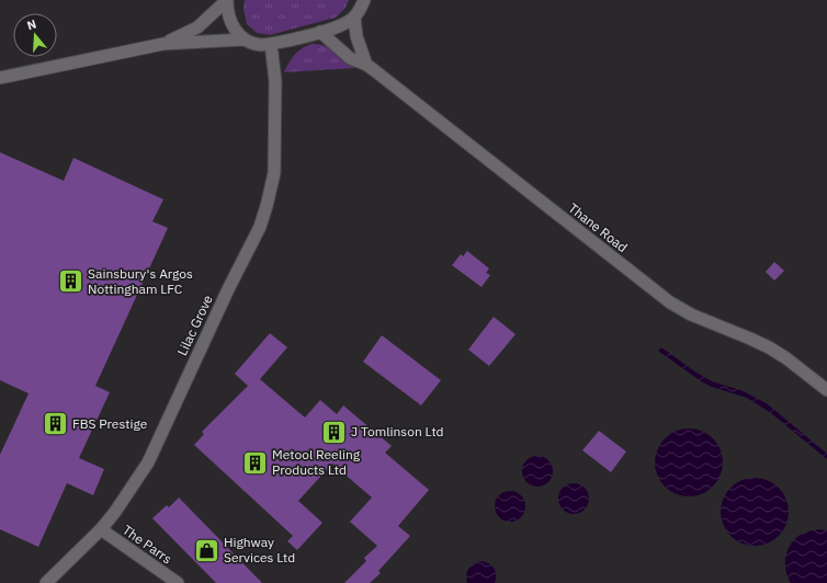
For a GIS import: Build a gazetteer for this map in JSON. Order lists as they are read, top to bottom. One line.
{"streets":{"street":["Thane Road","Lilac Grove","The Parrs"]},"crossings":[["Lilac Grove","The Parrs"]],"places":{"building":["Sainsbury's Argos Nottingham LFC","FBS Prestige","J Tomlinson Ltd","Metool Reeling Products Ltd"],"shop":["Highway Services Ltd"]},"north":"top"}
